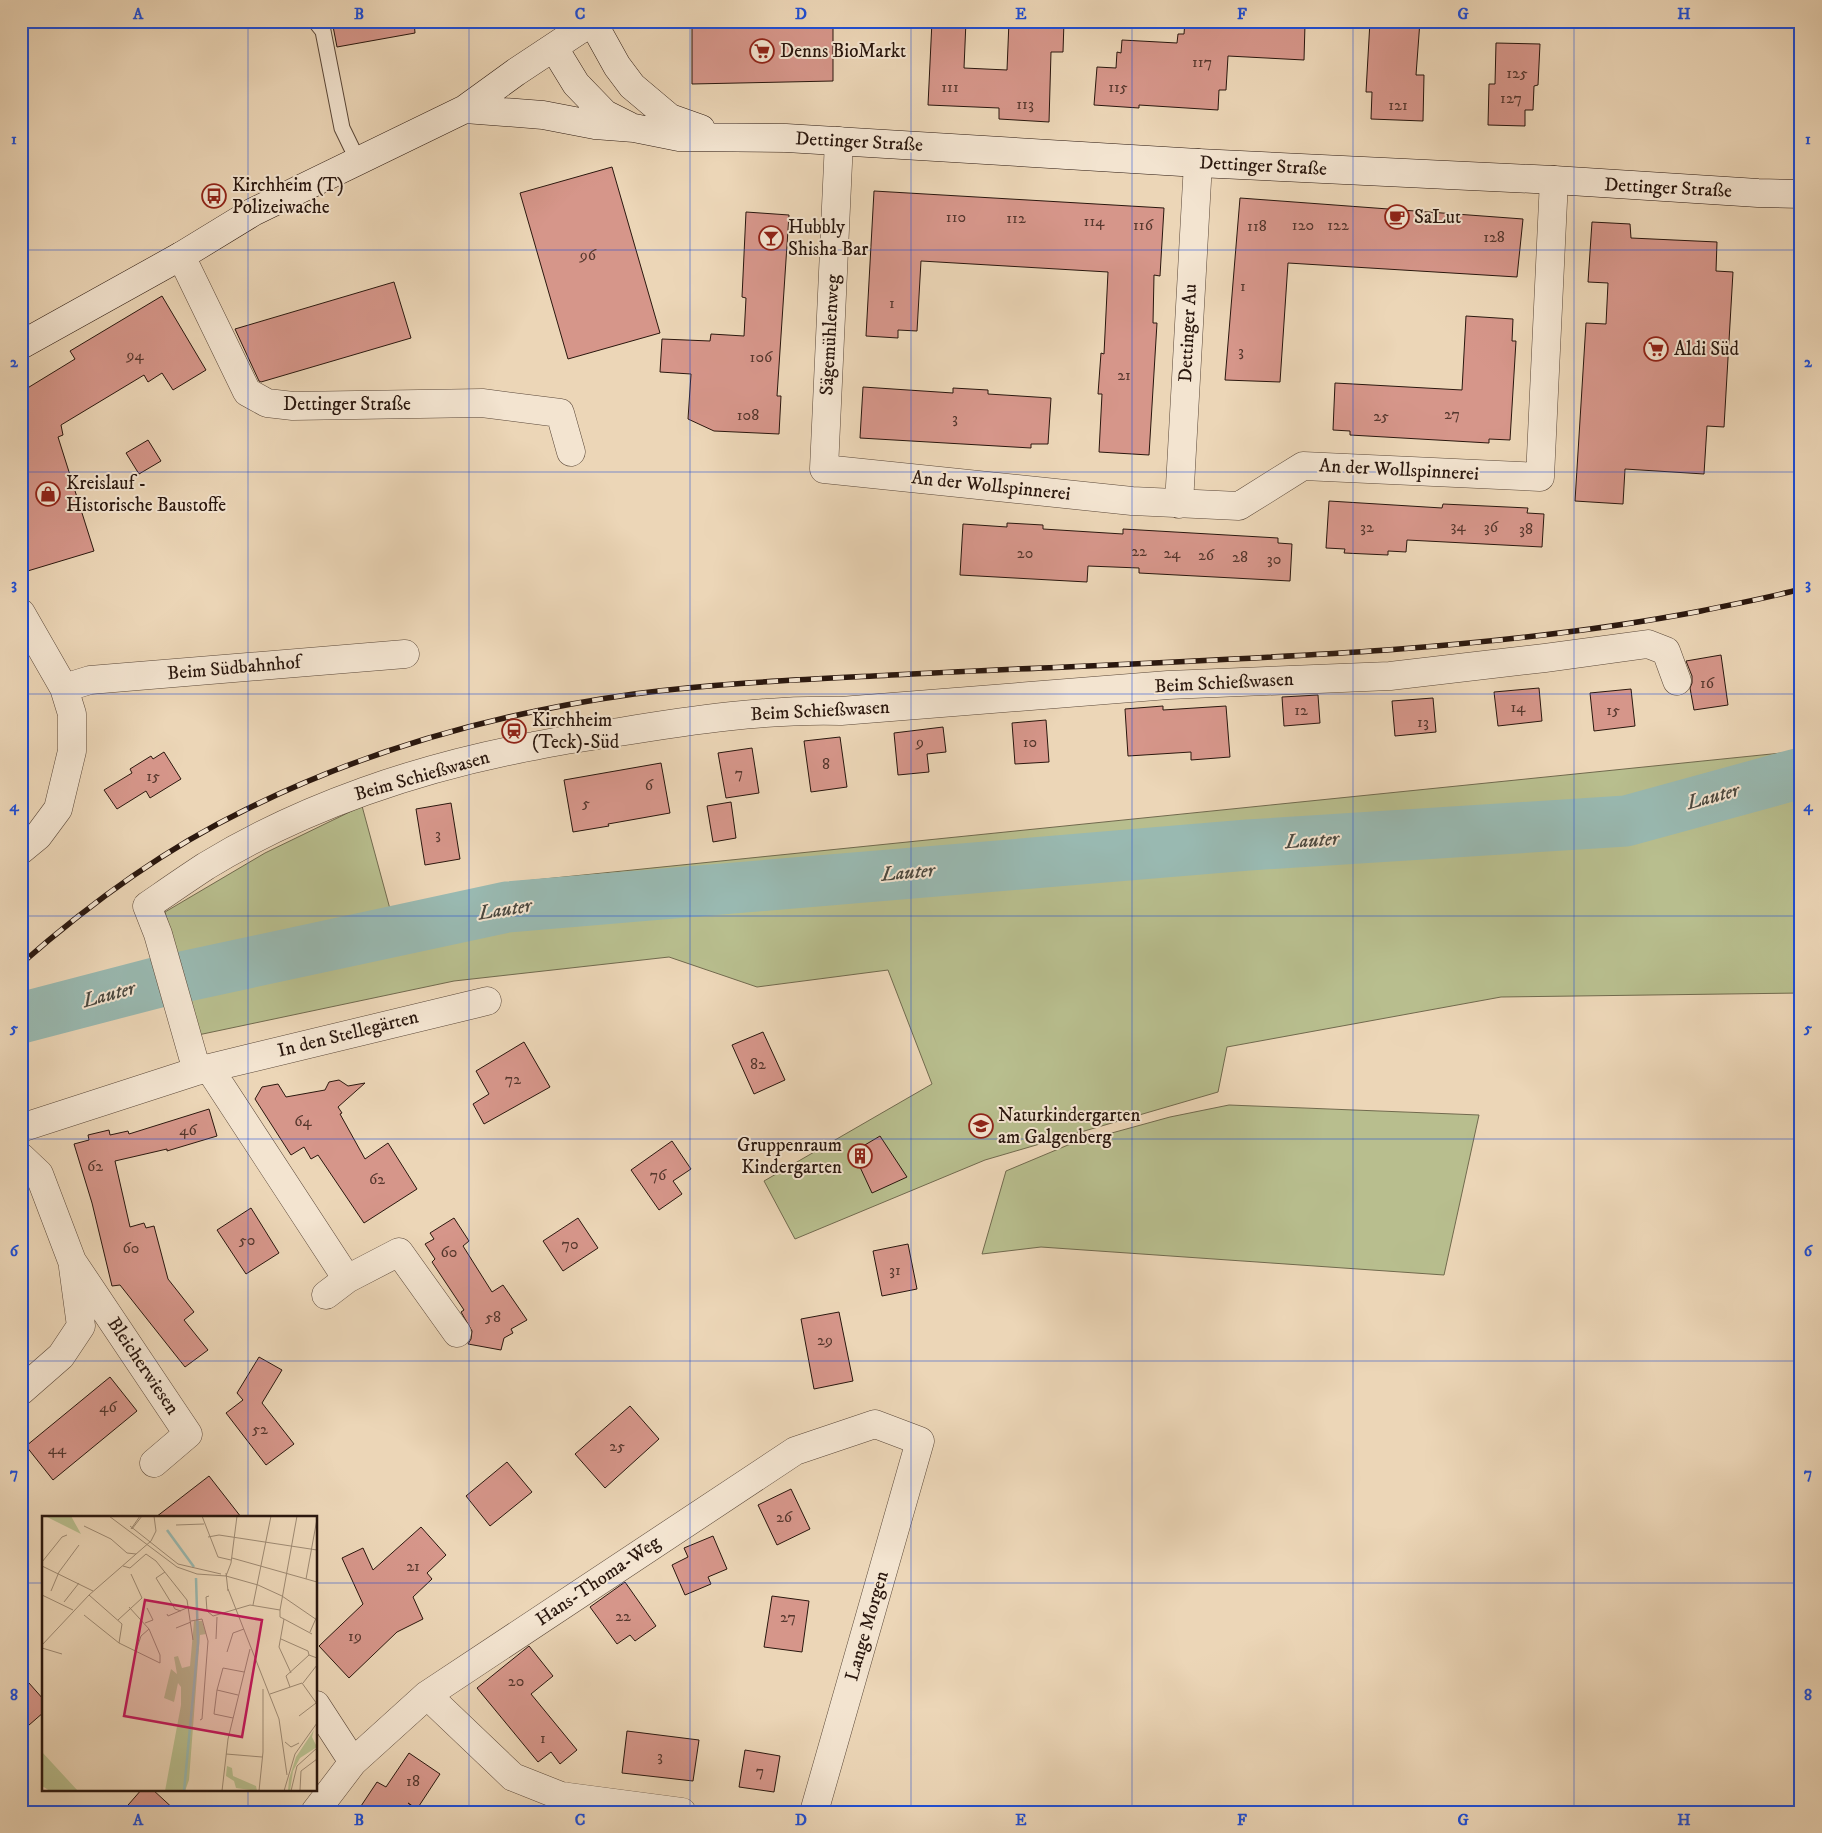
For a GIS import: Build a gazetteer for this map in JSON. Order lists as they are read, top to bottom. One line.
{"streets":{"street":["Dettinger Straße","Dettinger Au","Sägemühlenweg","An der Wollspinnerei","Beim Südbahnhof","Beim Schießwasen","In den Stellegärten","Bleicherwiesen","Hans-Thoma-Weg","Lange Morgen"]},"crossings":[["Dettinger Straße","Dettinger Au"],["Dettinger Straße","Sägemühlenweg"],["Dettinger Straße","An der Wollspinnerei"],["Dettinger Au","An der Wollspinnerei"],["Sägemühlenweg","An der Wollspinnerei"],["Beim Schießwasen","In den Stellegärten"],["Hans-Thoma-Weg","Lange Morgen"]],"water":["Lauter"],"places":{"supermarket":["Denns BioMarkt","Aldi Süd"],"bus stop":["Kirchheim (T) Polizeiwache"],"cafe":["SaLut"],"bar":["Hubbly Shisha Bar"],"shop":["Kreislauf - Historische Baustoffe"],"station":["Kirchheim (Teck)-Süd"],"school or university":["Naturkindergarten am Galgenberg"],"building":["Gruppenraum Kindergarten"]},"house_numbers":["117","125","111","115","127","113","121","110","112","114","116","120","122","118","128","96","1","1","3","94","106","21","27","108","25","3","34","32","36","38","22","20","24","26","28","30","16","14","12","15","13","9","10","8","7","15","6","5","3","82","72","64","46","62","76","62","50","70","60","60","31","58","29","46","52","25","44","26","21","22","27","19","20","1","3","7","18"],"grid":{"columns":["A","B","C","D","E","F","G","H"],"rows":["1","2","3","4","5","6","7","8"]}}
